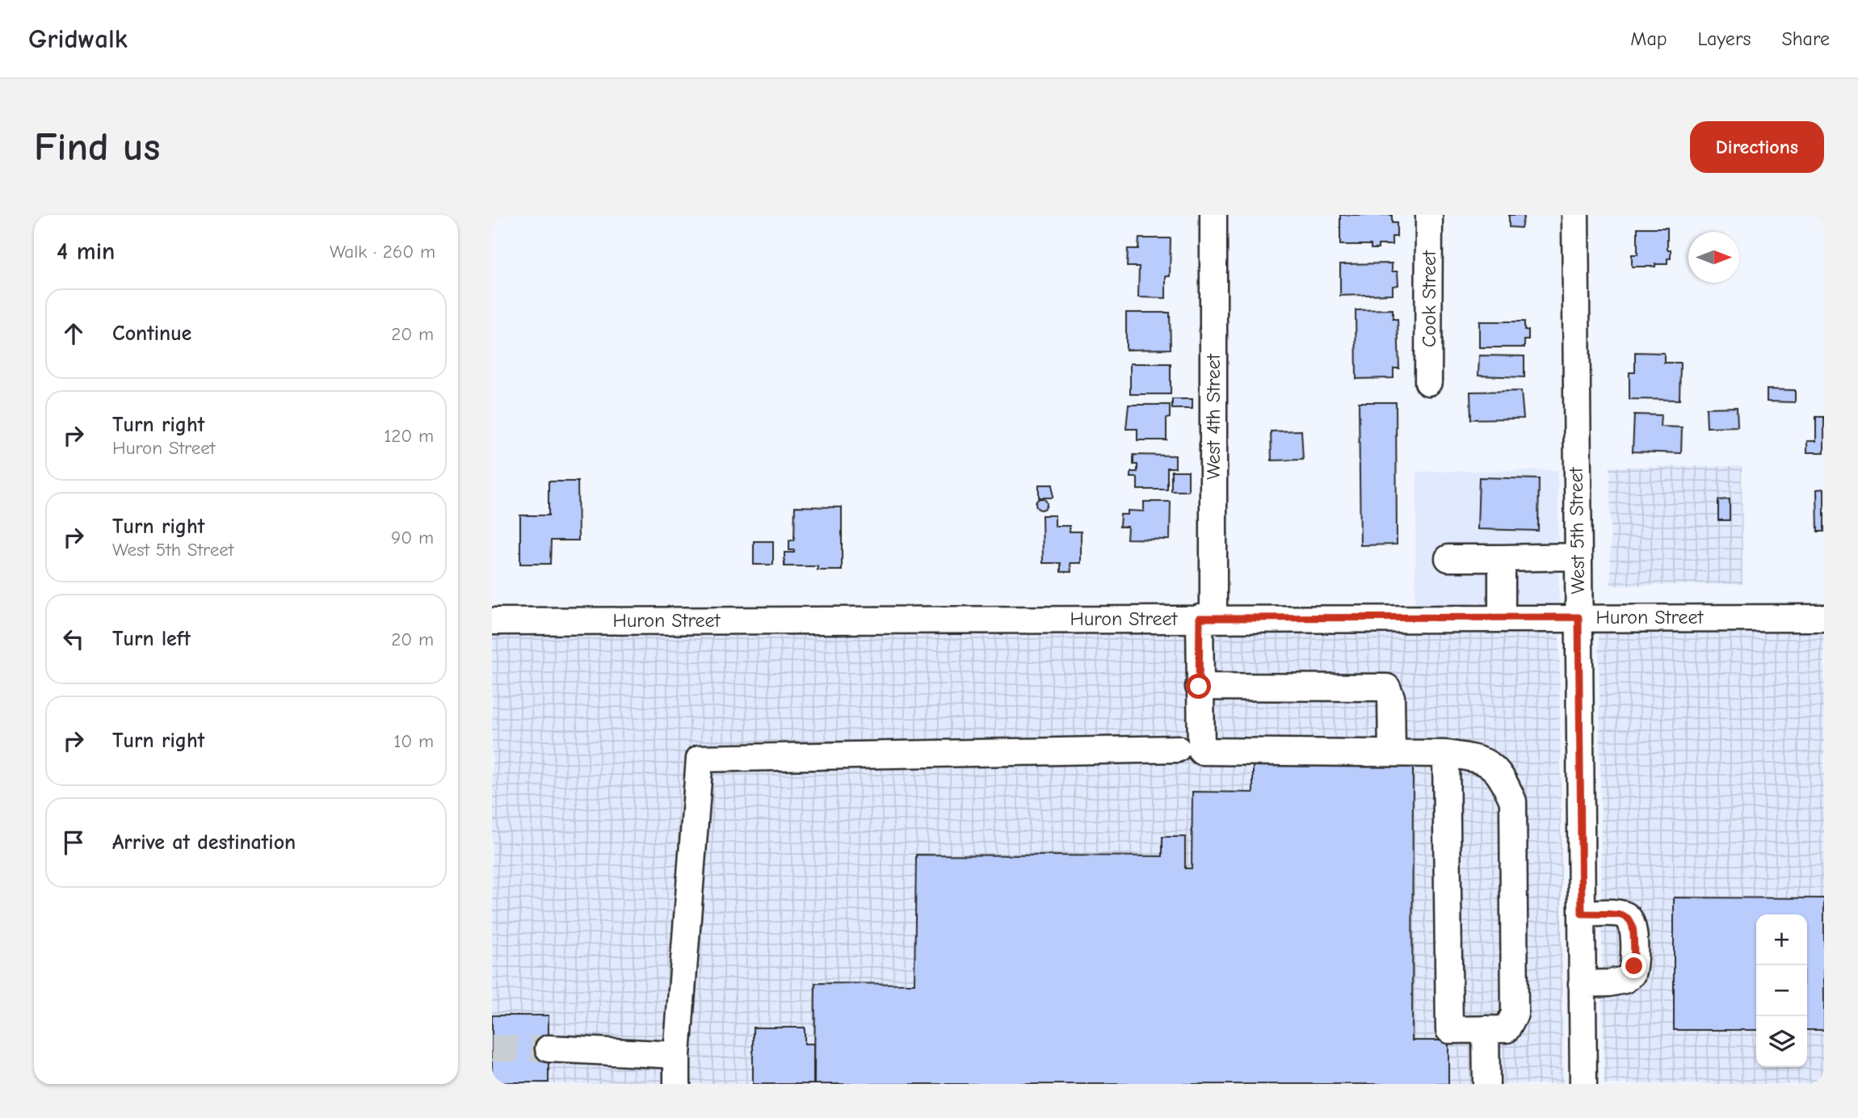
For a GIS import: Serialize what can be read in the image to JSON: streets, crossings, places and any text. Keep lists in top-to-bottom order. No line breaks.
{"streets":{"street":["Cook Street","West 4th Street","West 5th Street","Huron Street"]},"crossings":[["West 4th Street","Huron Street"],["West 5th Street","Huron Street"]],"north":"right","page":{"header":"Gridwalk","nav":["Map","Layers","Share"],"buttons":"Directions","title":"Find us","heading":["4 min","Walk · 260 m"],"list":[["Continue","20 m"],["Turn right","Huron Street","120 m"],["Turn right","West 5th Street","90 m"],["Turn left","20 m"],["Turn right","10 m"],"Arrive at destination"],"map_buttons":["+","−"]}}
